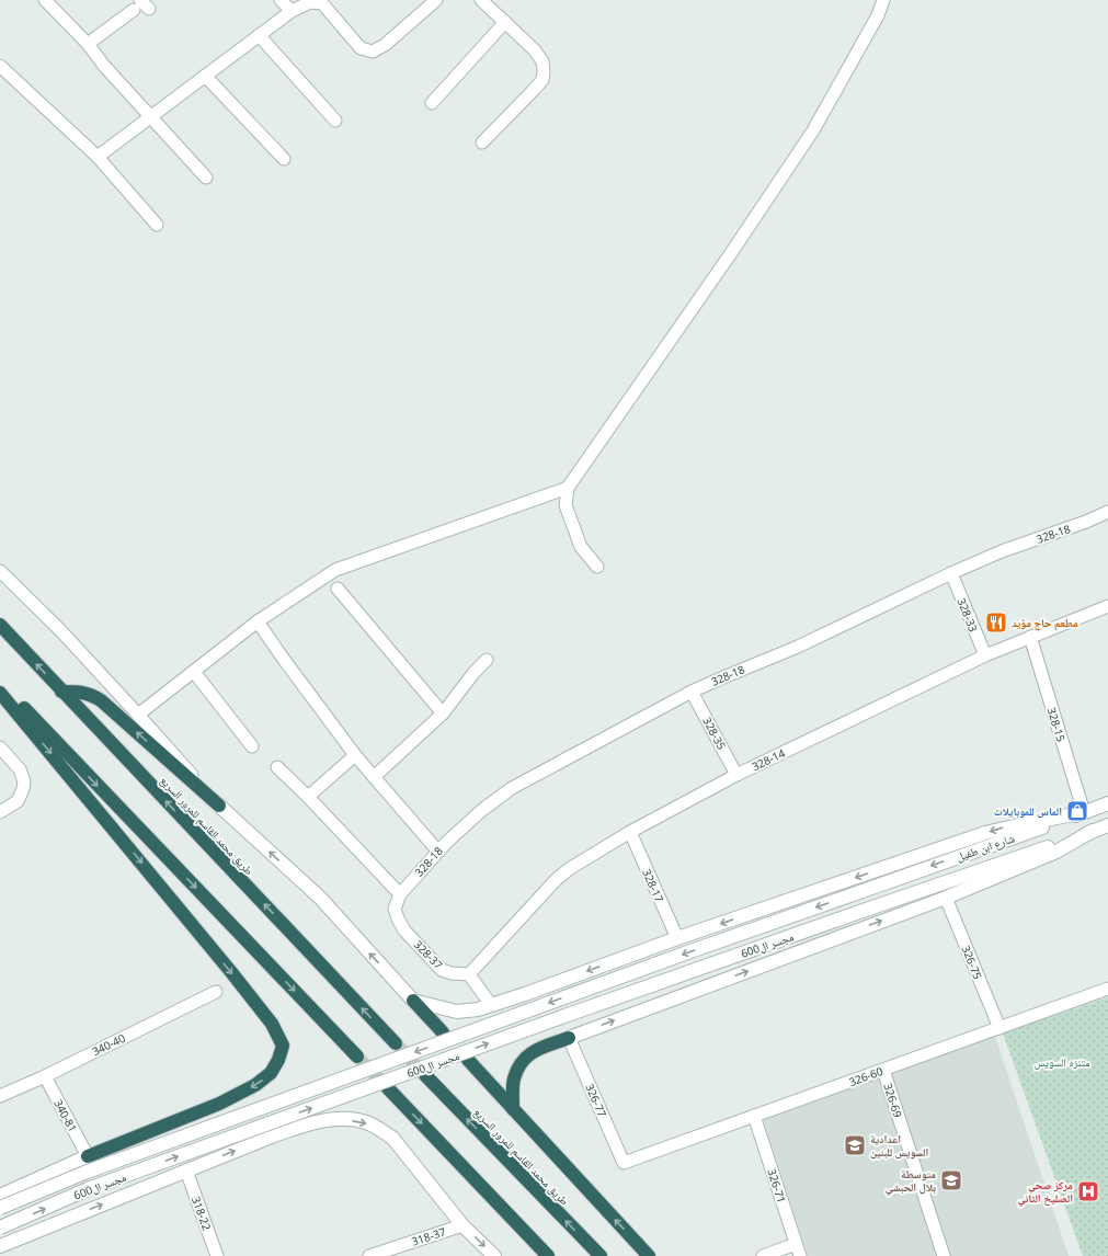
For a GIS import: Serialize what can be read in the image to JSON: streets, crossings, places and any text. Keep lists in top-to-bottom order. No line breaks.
{"streets":{"highway":["طريق محمد القاسم للمرور السريع"],"street":["328-18","328-33","328-15","328-35","328-14","شارع ابن طفيل","328-17","مجسر ال600","328-37","326-75","340-40","326-60","326-77","326-69","340-81","326-71","318-22","318-37"]},"crossings":[["328-18","328-33"],["328-18","328-35"],["328-18","328-37"],["328-33","328-14"],["328-15","328-14"],["328-15","شارع ابن طفيل"],["328-35","328-14"],["328-14","328-17"],["328-14","328-37"],["شارع ابن طفيل","مجسر ال600"],["326-75","326-60"],["340-40","340-81"],["326-60","326-77"],["326-60","326-69"],["326-60","326-71"]],"parks":["متنزه السويس"],"places":{"restaurant":["مطعم حاج مؤيد"],"shop":["الماس للموبايلات"],"school or university":["اعدادية السويس للبنين","متوسطة بلال الحبشي"],"hospital":["مركز صحي الصليخ الثاني"]}}
